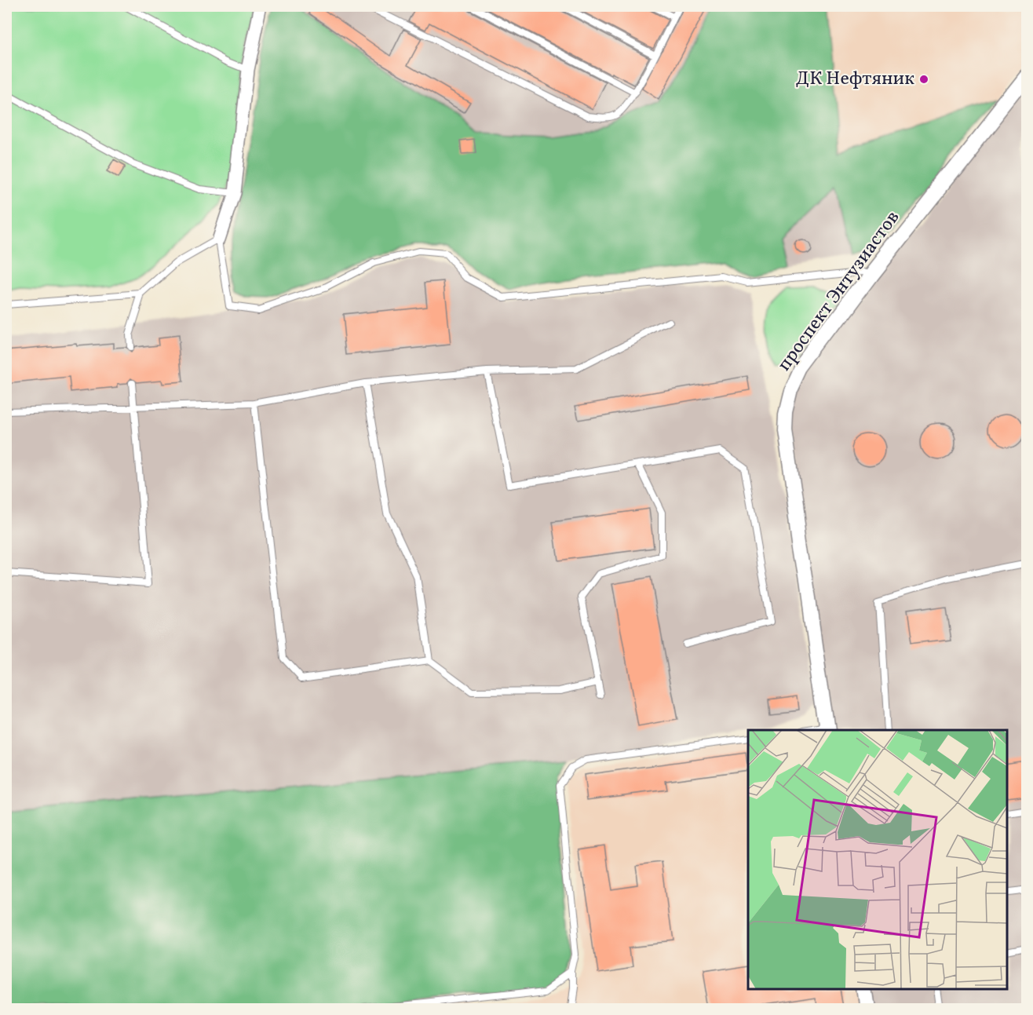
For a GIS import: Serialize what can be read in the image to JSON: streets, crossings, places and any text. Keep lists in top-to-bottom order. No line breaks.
{"streets":{"street":["проспект Энтузиастов"]},"places":["ДК Нефтяник"]}
